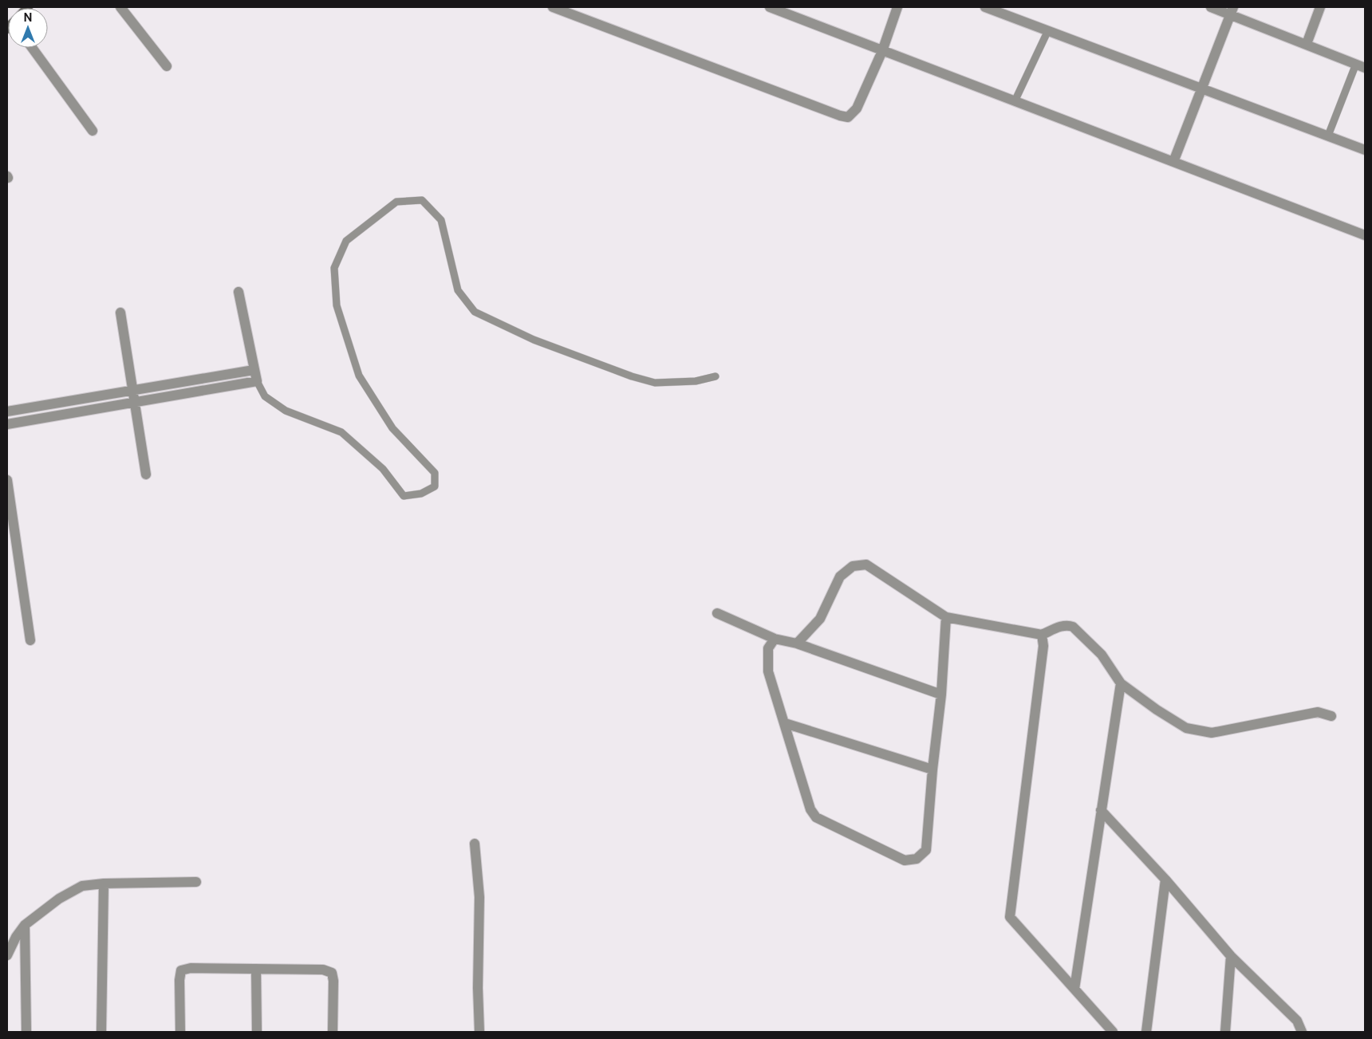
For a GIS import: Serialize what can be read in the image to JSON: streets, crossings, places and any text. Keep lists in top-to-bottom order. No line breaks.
{"north":"top"}
